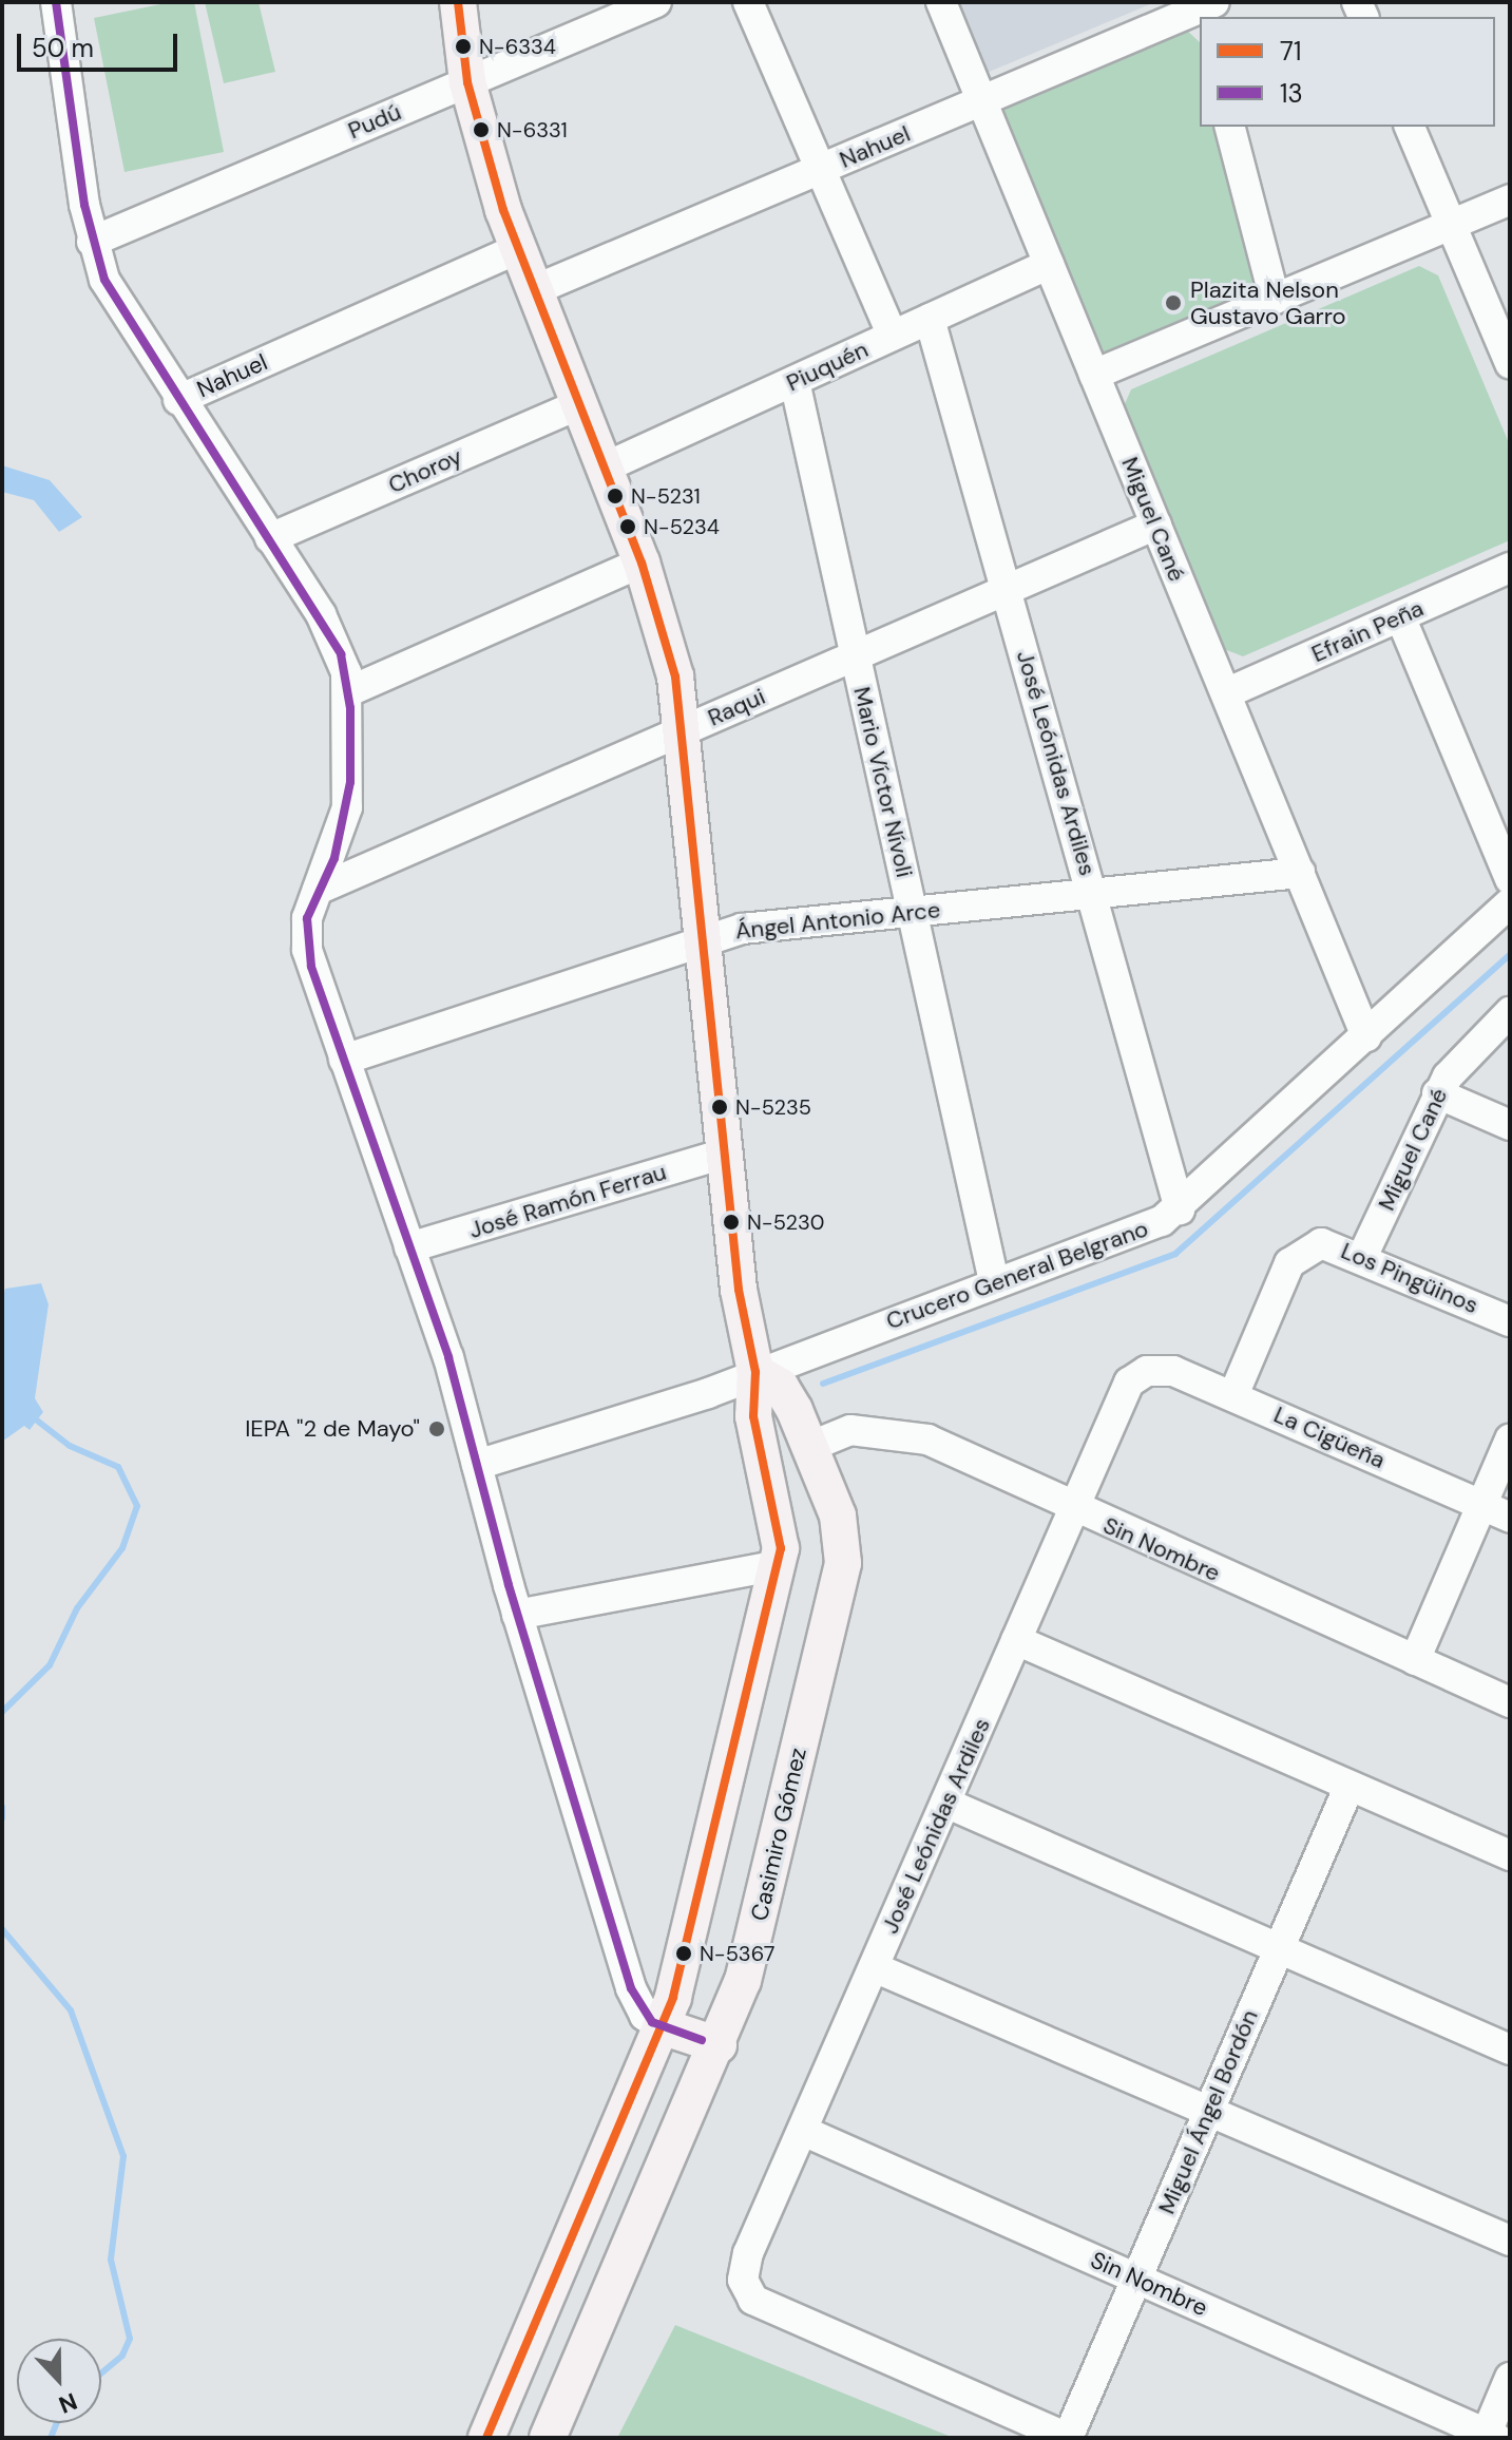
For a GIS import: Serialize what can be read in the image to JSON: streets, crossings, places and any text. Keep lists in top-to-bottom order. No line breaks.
{"streets":{"main road":["Casimiro Gómez"],"street":["Pudú","Nahuel","Piuquén","Choroy","Miguel Cané","Efrain Peña","Raqui","José Leónidas Ardiles","Mario Víctor Nívoli","Ángel Antonio Arce","José Ramón Ferrau","Crucero General Belgrano","Los Pingüinos","La Cigüeña","Sin Nombre","Miguel Ángel Bordón"]},"crossings":[["Nahuel","Miguel Cané"],["Piuquén","Miguel Cané"],["Piuquén","José Leónidas Ardiles"],["Piuquén","Mario Víctor Nívoli"],["Miguel Cané","Efrain Peña"],["Miguel Cané","Raqui"],["Miguel Cané","Ángel Antonio Arce"],["Miguel Cané","Crucero General Belgrano"],["Miguel Cané","Los Pingüinos"],["Raqui","José Leónidas Ardiles"],["Raqui","Mario Víctor Nívoli"],["José Leónidas Ardiles","Ángel Antonio Arce"],["José Leónidas Ardiles","Crucero General Belgrano"],["José Leónidas Ardiles","La Cigüeña"],["José Leónidas Ardiles","Sin Nombre"],["José Leónidas Ardiles","Miguel Ángel Bordón"],["Mario Víctor Nívoli","Ángel Antonio Arce"],["Mario Víctor Nívoli","Crucero General Belgrano"],["Crucero General Belgrano","Casimiro Gómez"],["Los Pingüinos","La Cigüeña"],["Sin Nombre","Casimiro Gómez"],["Sin Nombre","Miguel Ángel Bordón"]],"places":["N-6334","N-6331","Plazita Nelson Gustavo Garro","N-5231","N-5234","N-5235","N-5230","IEPA \"2 de Mayo\"","N-5367"],"lines":["transit line 71","transit line 13"],"legend":["71","13"],"scale_bar":"50 m","north":"bottom"}
